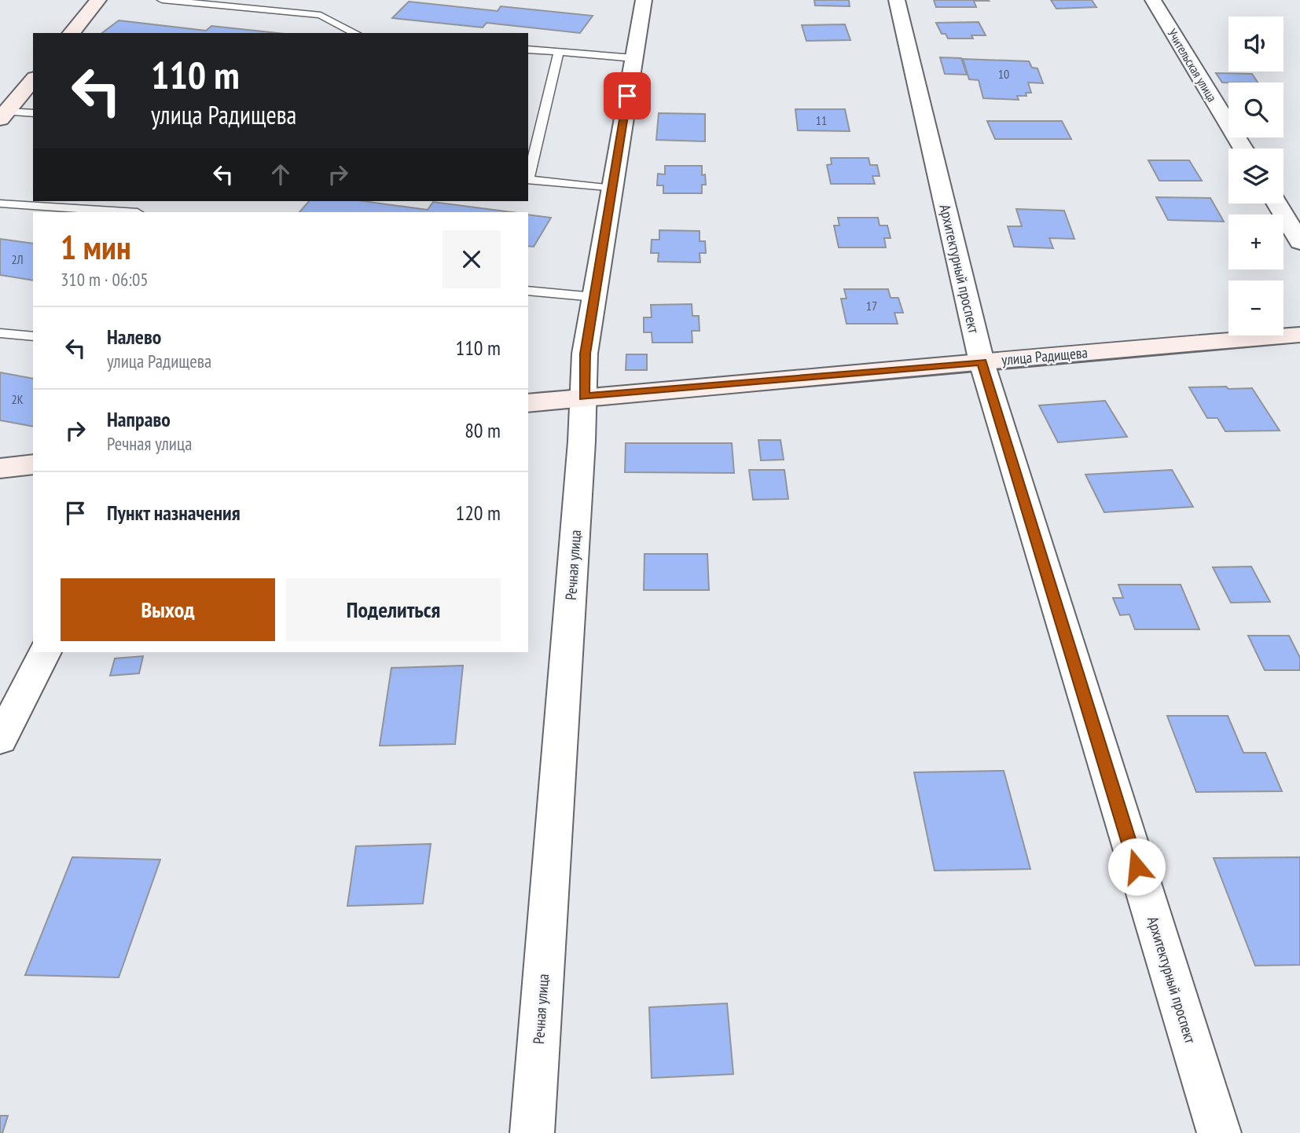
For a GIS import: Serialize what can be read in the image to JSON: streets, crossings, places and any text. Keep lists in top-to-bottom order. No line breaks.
{"streets":{"street":["Учительская улица","Архитектурный проспект","улица Радищева","Речная улица"]},"crossings":[["Архитектурный проспект","улица Радищева"],["улица Радищева","Речная улица"]],"house_numbers":["10","11","2Л","17","2К"],"page":{"map_buttons":["+","−"],"turn":["110 m","улица Радищева"],"heading":["1 мин","310 m · 06:05"],"list":[{"name":"Налево","note":"улица Радищева","value":"110 m"},{"name":"Направо","note":"Речная улица","value":"80 m"},{"name":"Пункт назначения","value":"120 m"}],"buttons":["Выход","Поделиться"]}}
